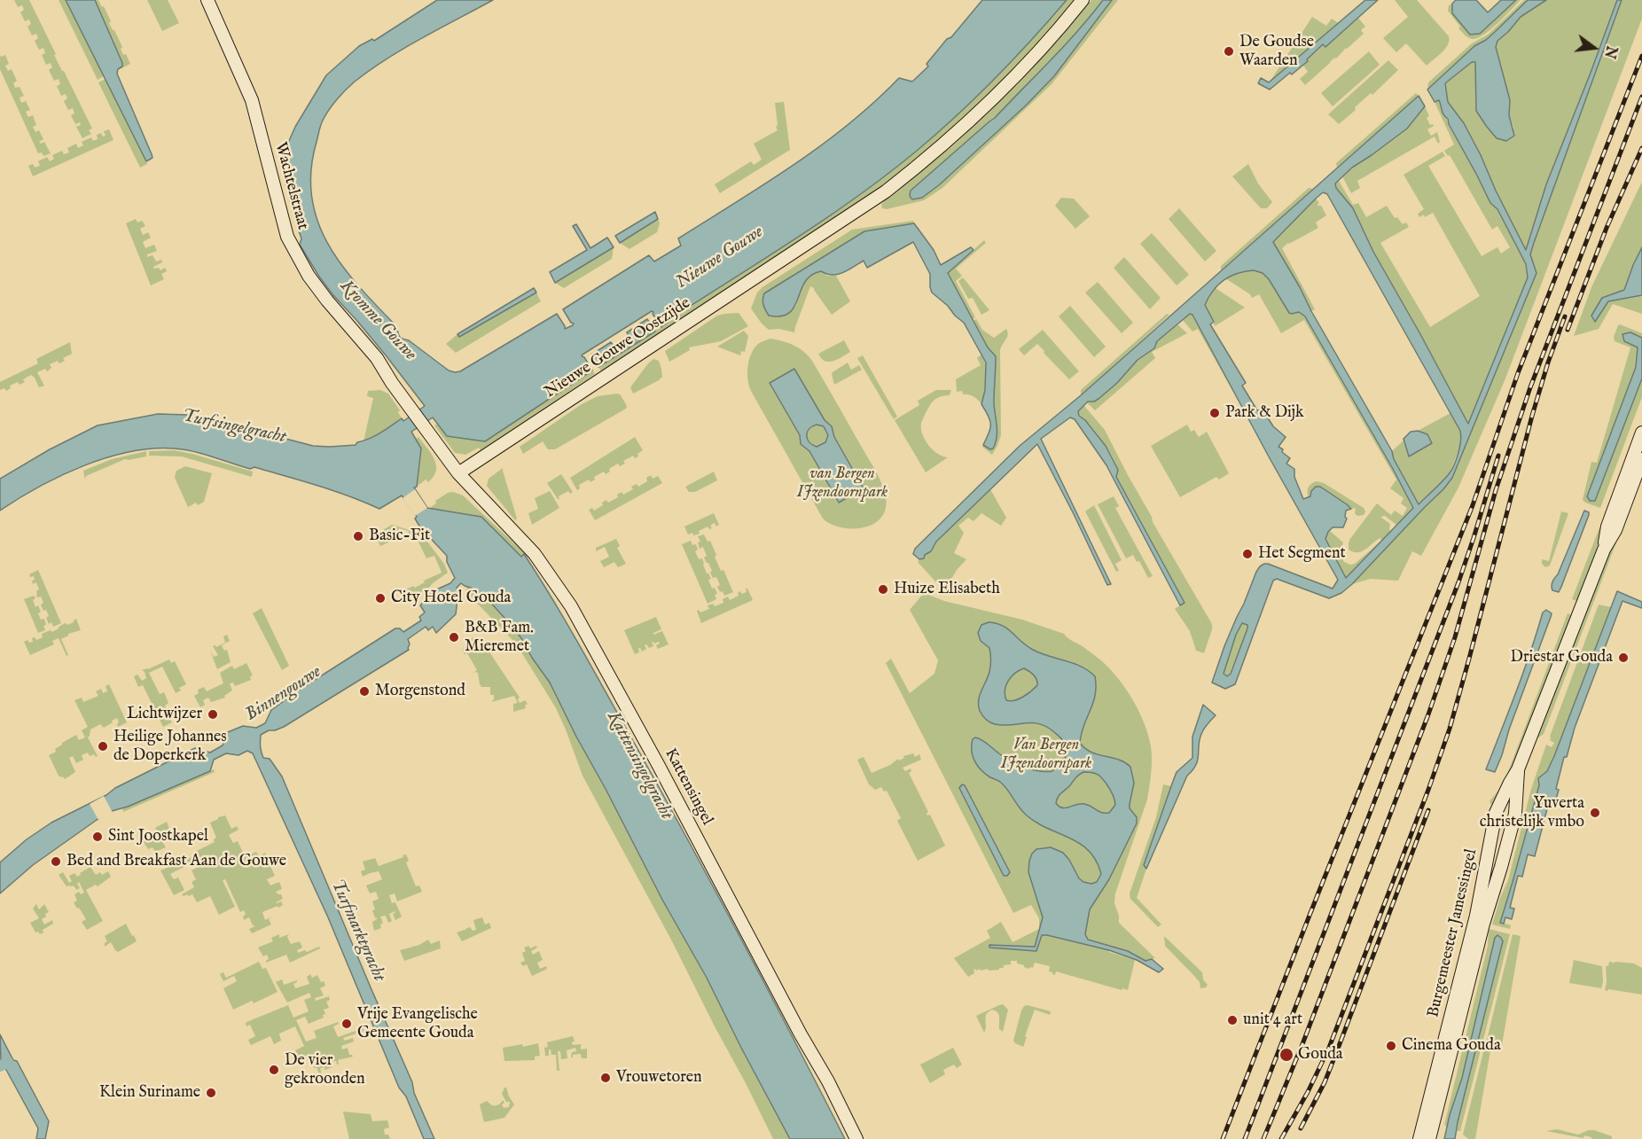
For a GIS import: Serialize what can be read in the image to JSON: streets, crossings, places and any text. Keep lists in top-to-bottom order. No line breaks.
{"streets":{"main road":["Wachtelstraat","Nieuwe Gouwe Oostzijde","Kattensingel","Burgemeester Jamessingel"]},"crossings":[["Wachtelstraat","Kattensingel"],["Nieuwe Gouwe Oostzijde","Kattensingel"]],"water":["Nieuwe Gouwe","Kromme Gouwe","Turfsingelgracht","Binnengouwe","Kattensingelgracht","Turfmarktgracht"],"parks":["van Bergen IJzendoornpark","Van Bergen IJzendoornpark"],"places":["De Goudse Waarden","Park & Dijk","Basic-Fit","Het Segment","Huize Elisabeth","City Hotel Gouda","B&B Fam. Mieremet","Driestar Gouda","Morgenstond","Lichtwijzer","Heilige Johannes de Doperkerk","Yuverta christelijk vmbo","Sint Joostkapel","Bed and Breakfast Aan de Gouwe","unit 4 art","Vrije Evangelische Gemeente Gouda","Cinema Gouda","Gouda","De vier gekroonden","Vrouwetoren","Klein Suriname"],"north":"right"}
